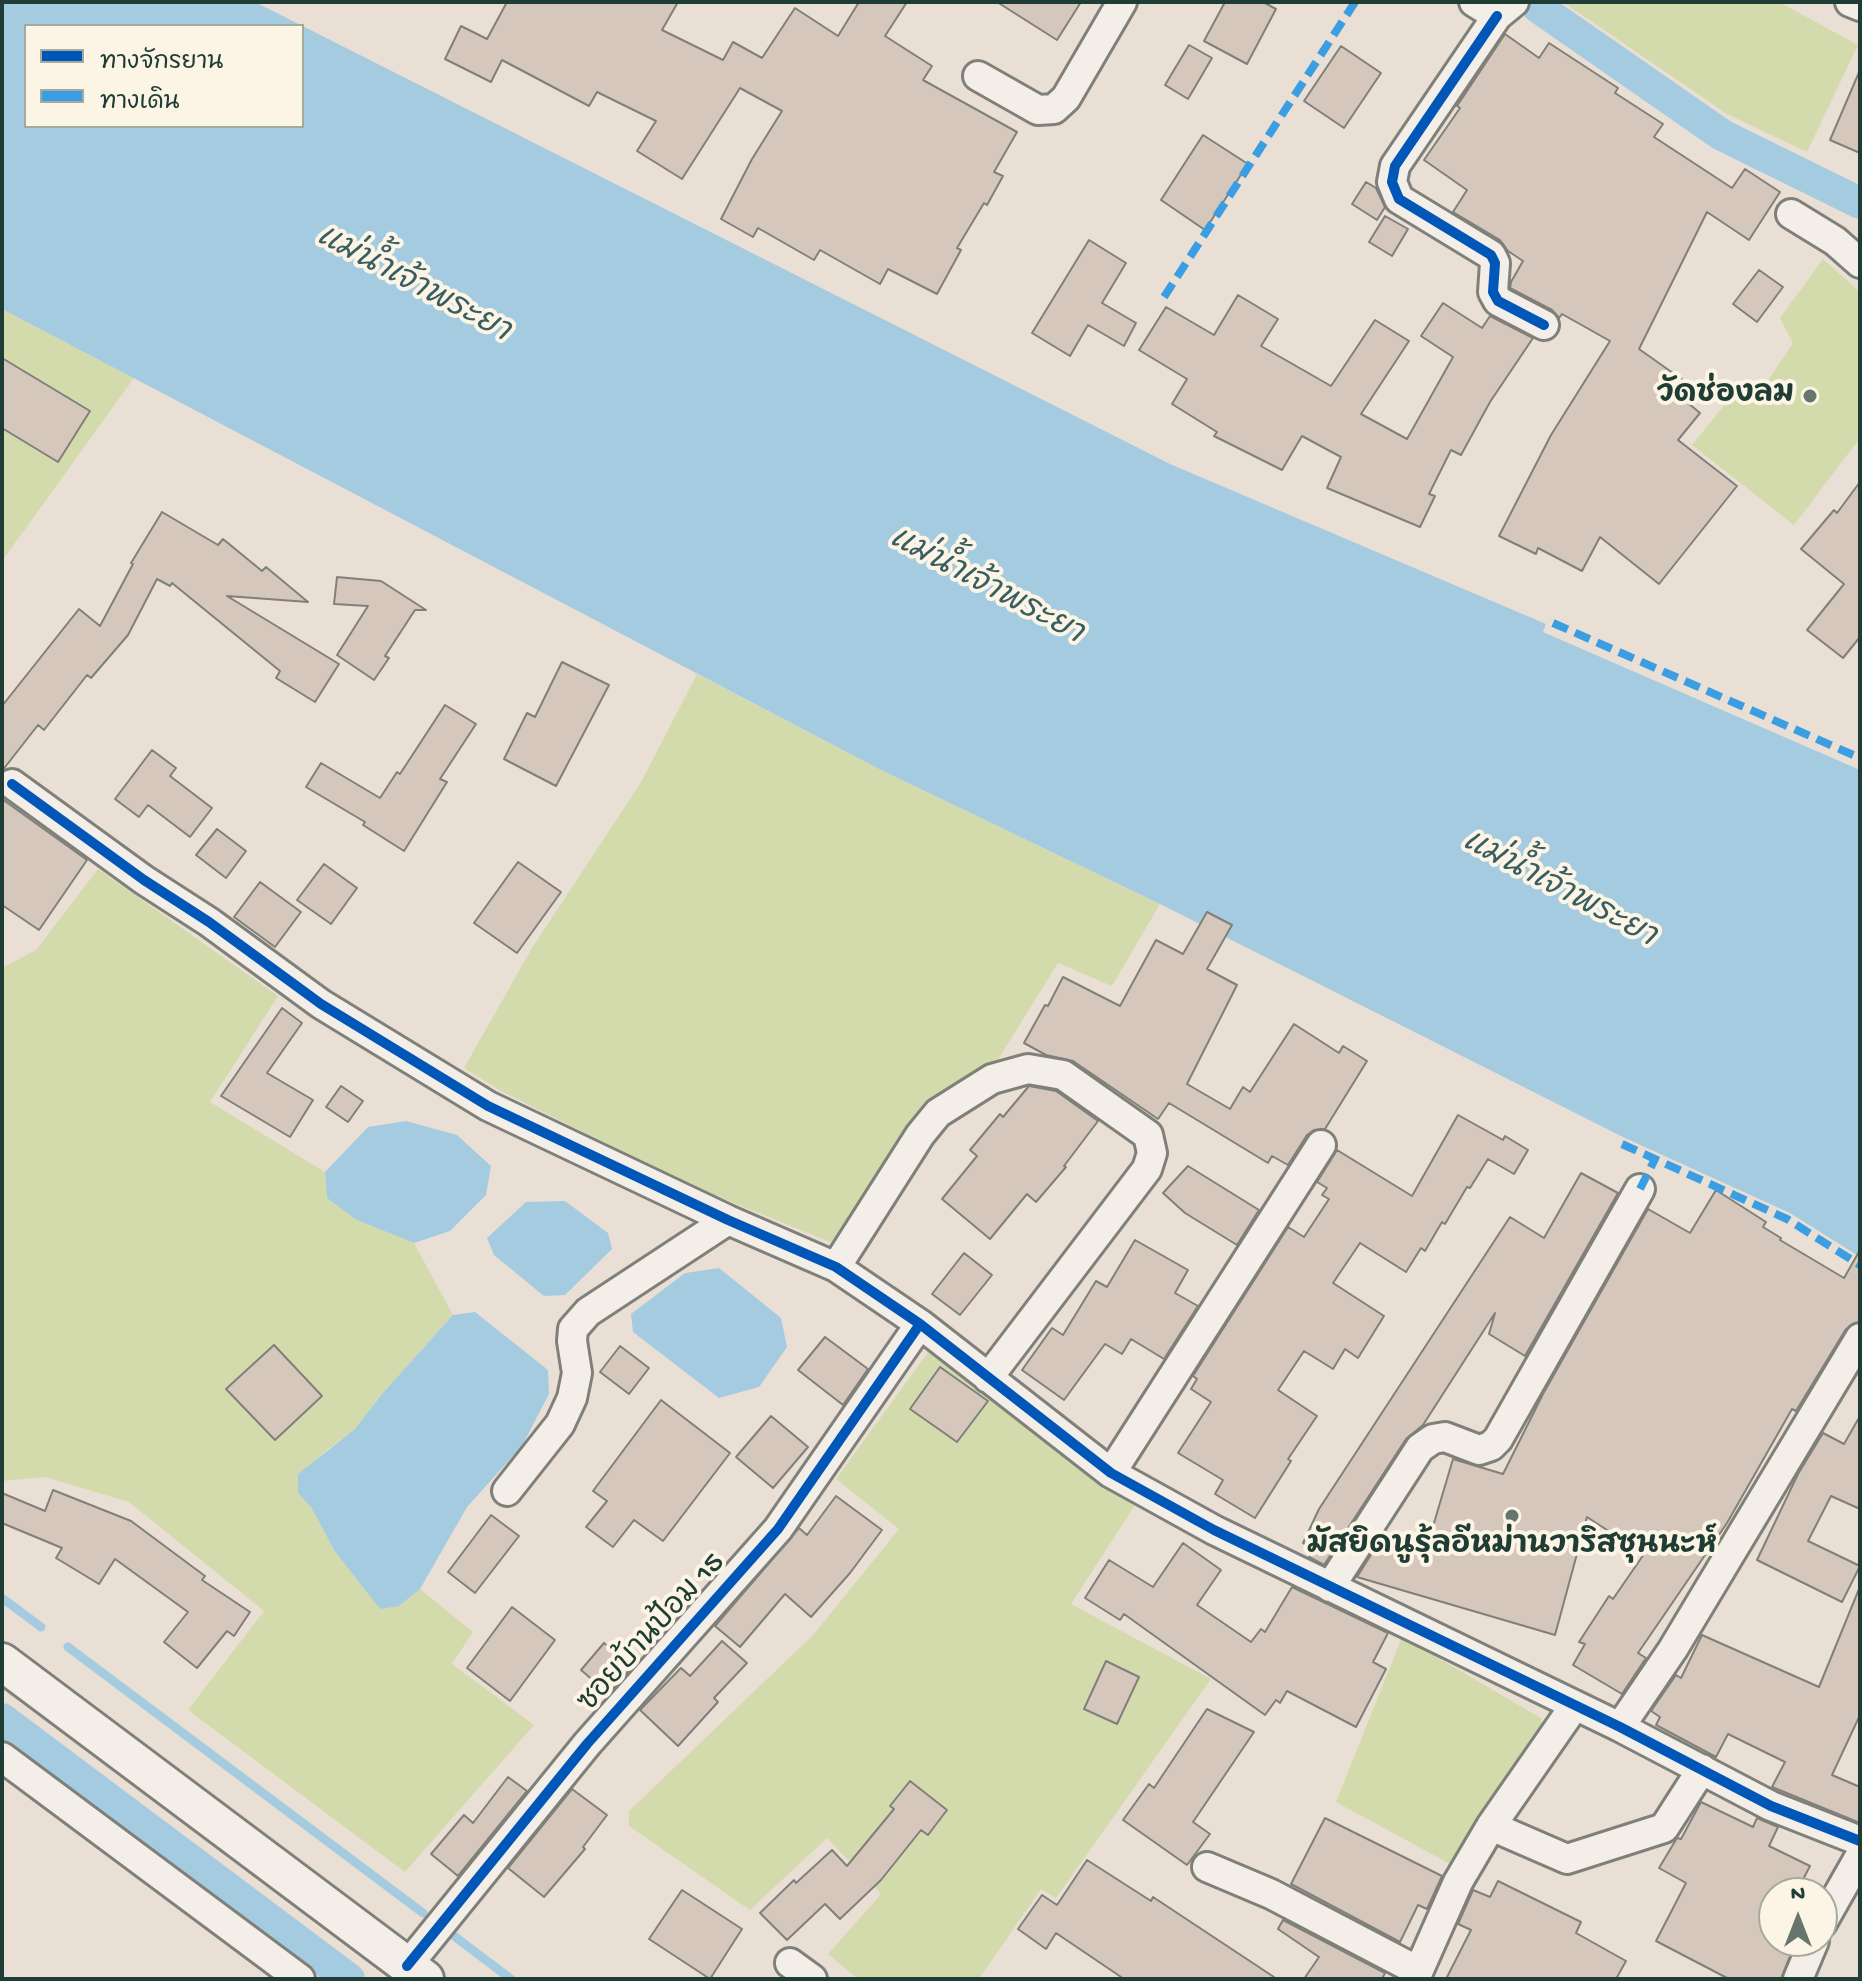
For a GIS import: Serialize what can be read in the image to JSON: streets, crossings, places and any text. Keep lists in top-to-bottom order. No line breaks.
{"streets":{"street":["ซอยบ้านป้อม 15"]},"water":["แม่น้ำเจ้าพระยา"],"places":["วัดช่องลม","มัสยิดนูรุ้ลอีหม่านวาริสซุนนะห์"],"legend":["ทางจักรยาน","ทางเดิน"],"north":"top"}
